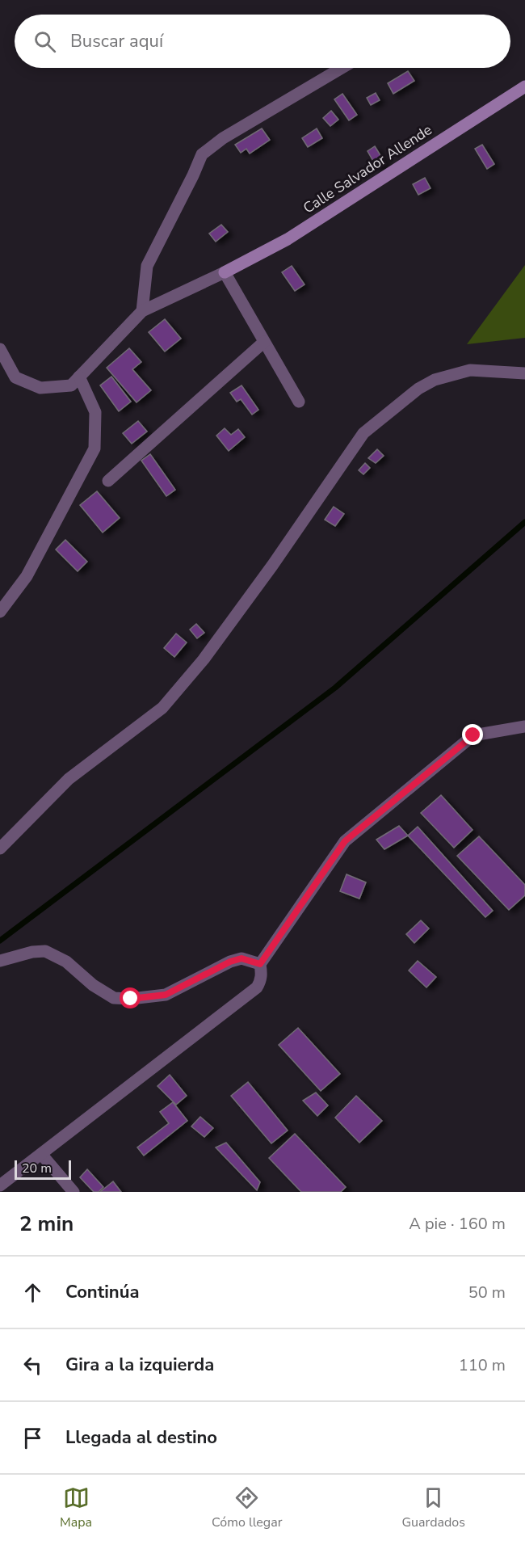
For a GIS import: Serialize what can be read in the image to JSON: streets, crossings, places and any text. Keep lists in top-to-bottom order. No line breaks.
{"streets":{"street":["Calle Salvador Allende"]},"scale_bar":"20 m","page":{"search":"Buscar aquí","scale":"20 m","heading":["2 min","A pie · 160 m"],"list":[["Continúa","50 m"],["Gira a la izquierda","110 m"],"Llegada al destino"],"nav":["Mapa","Cómo llegar","Guardados"]}}
